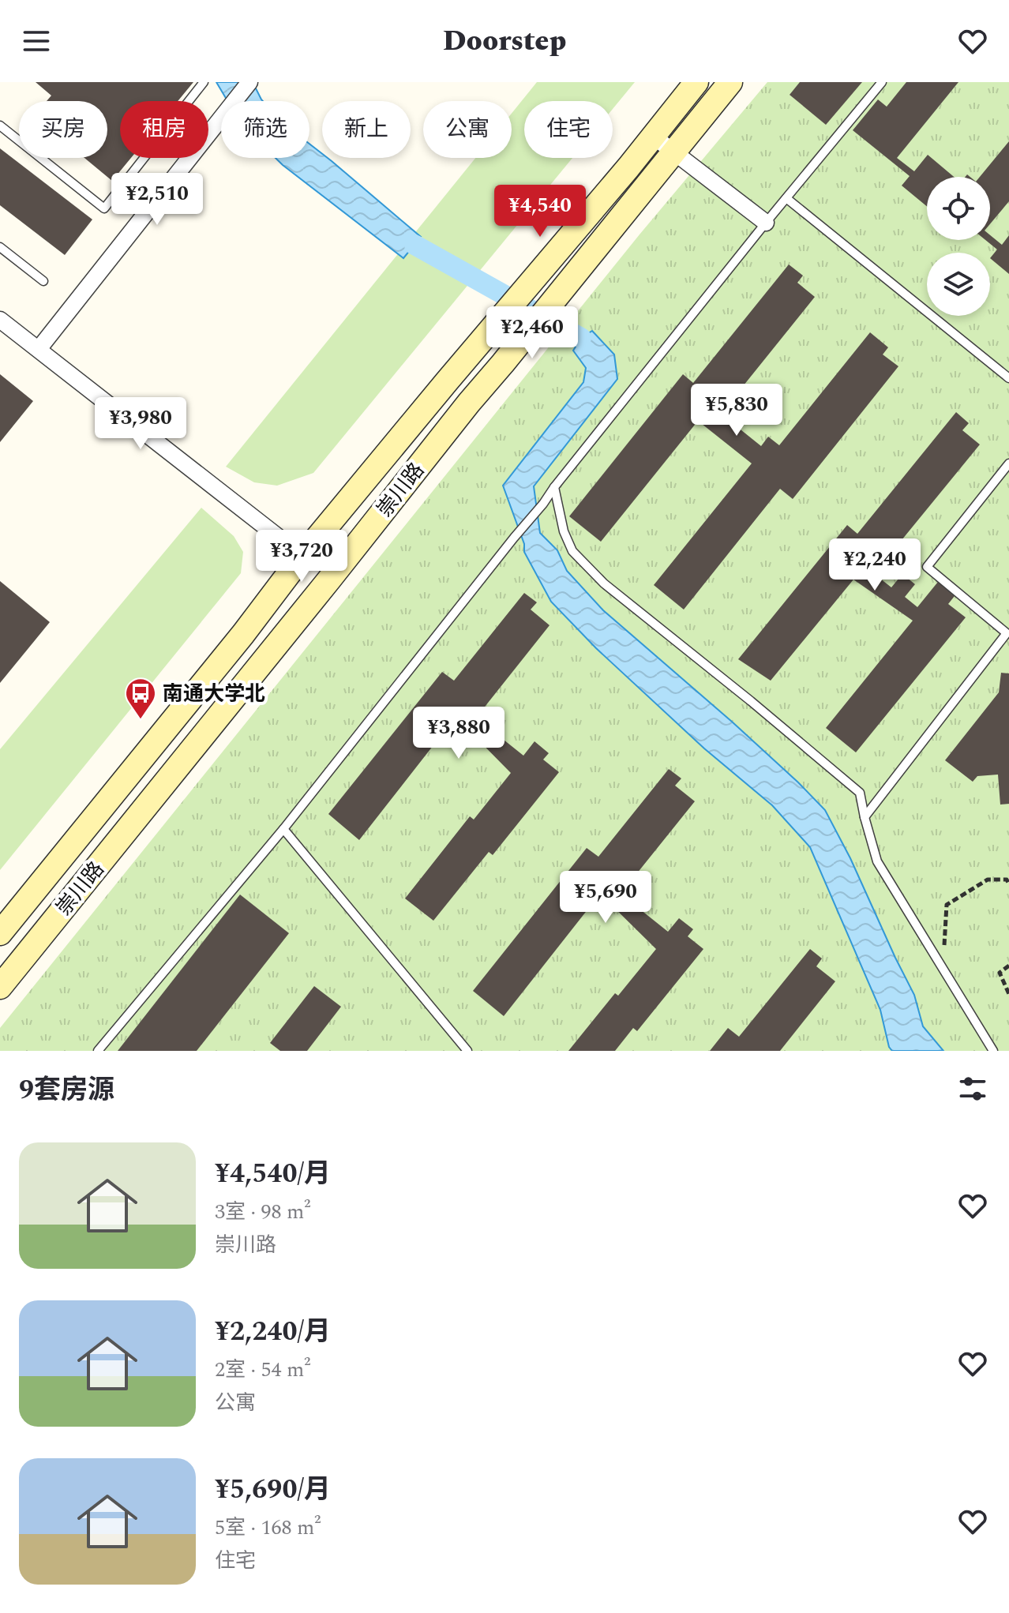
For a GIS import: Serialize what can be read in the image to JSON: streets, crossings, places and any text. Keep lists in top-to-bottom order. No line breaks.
{"streets":{"main road":["崇川路"]},"places":{"bus stop":["南通大学北"]},"page":{"header":"Doorstep","chip":["买房","租房","筛选","新上","公寓","住宅"],"price":["¥2,510","¥4,540","¥2,460","¥5,830","¥3,980","¥3,720","¥2,240","¥3,880","¥5,690"],"heading":"9套房源","list":[{"name":"¥4,540/月","note":"3室 · 98 m² · 崇川路"},{"name":"¥2,240/月","note":"2室 · 54 m² · 公寓"},{"name":"¥5,690/月","note":"5室 · 168 m² · 住宅"}]}}
